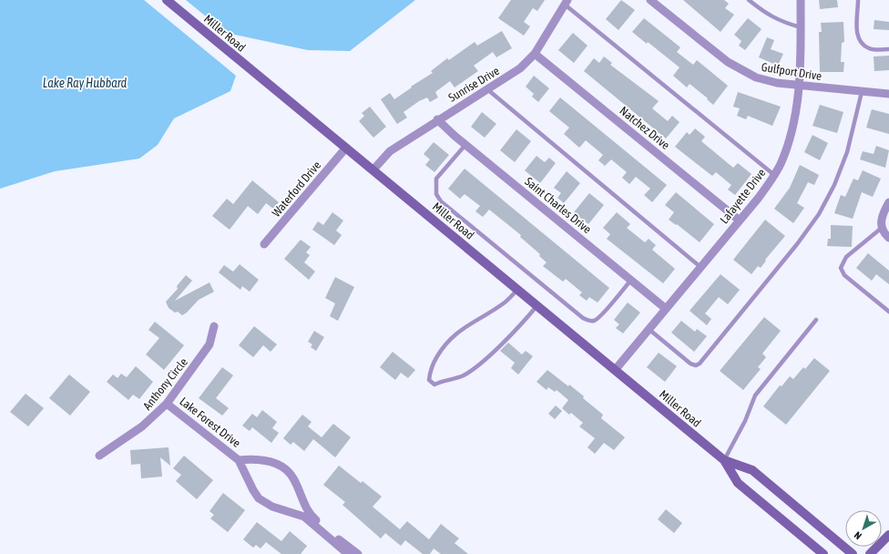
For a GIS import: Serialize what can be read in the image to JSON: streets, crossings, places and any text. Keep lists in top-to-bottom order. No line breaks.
{"streets":{"main road":["Miller Road"],"street":["Gulfport Drive","Sunrise Drive","Natchez Drive","Waterford Drive","Lafayette Drive","Saint Charles Drive","Anthony Circle","Lake Forest Drive"]},"crossings":[["Miller Road","Sunrise Drive"],["Miller Road","Waterford Drive"],["Miller Road","Lafayette Drive"],["Gulfport Drive","Lafayette Drive"],["Sunrise Drive","Natchez Drive"],["Sunrise Drive","Saint Charles Drive"],["Natchez Drive","Lafayette Drive"],["Lafayette Drive","Saint Charles Drive"],["Anthony Circle","Lake Forest Drive"]],"water":["Lake Ray Hubbard"],"north":"bottom left"}
